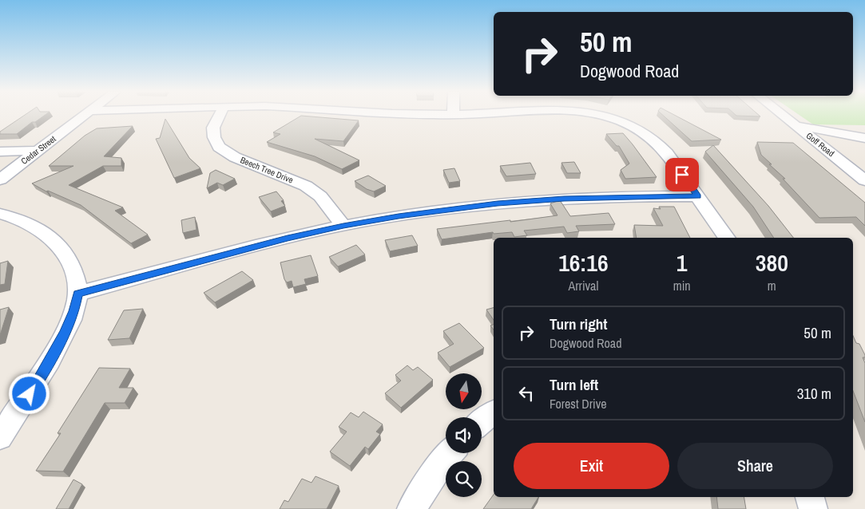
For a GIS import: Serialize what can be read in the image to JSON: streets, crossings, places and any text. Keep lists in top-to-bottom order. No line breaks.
{"streets":{"street":["Goff Road","Cedar Street","Beech Tree Drive"]},"north":"bottom","page":{"turn":["50 m","Dogwood Road"],"eta":["16:16","Arrival","1","min","380","m"],"list":[{"name":"Turn right","note":"Dogwood Road","value":"50 m"},{"name":"Turn left","note":"Forest Drive","value":"310 m"}],"buttons":["Exit","Share"]}}
